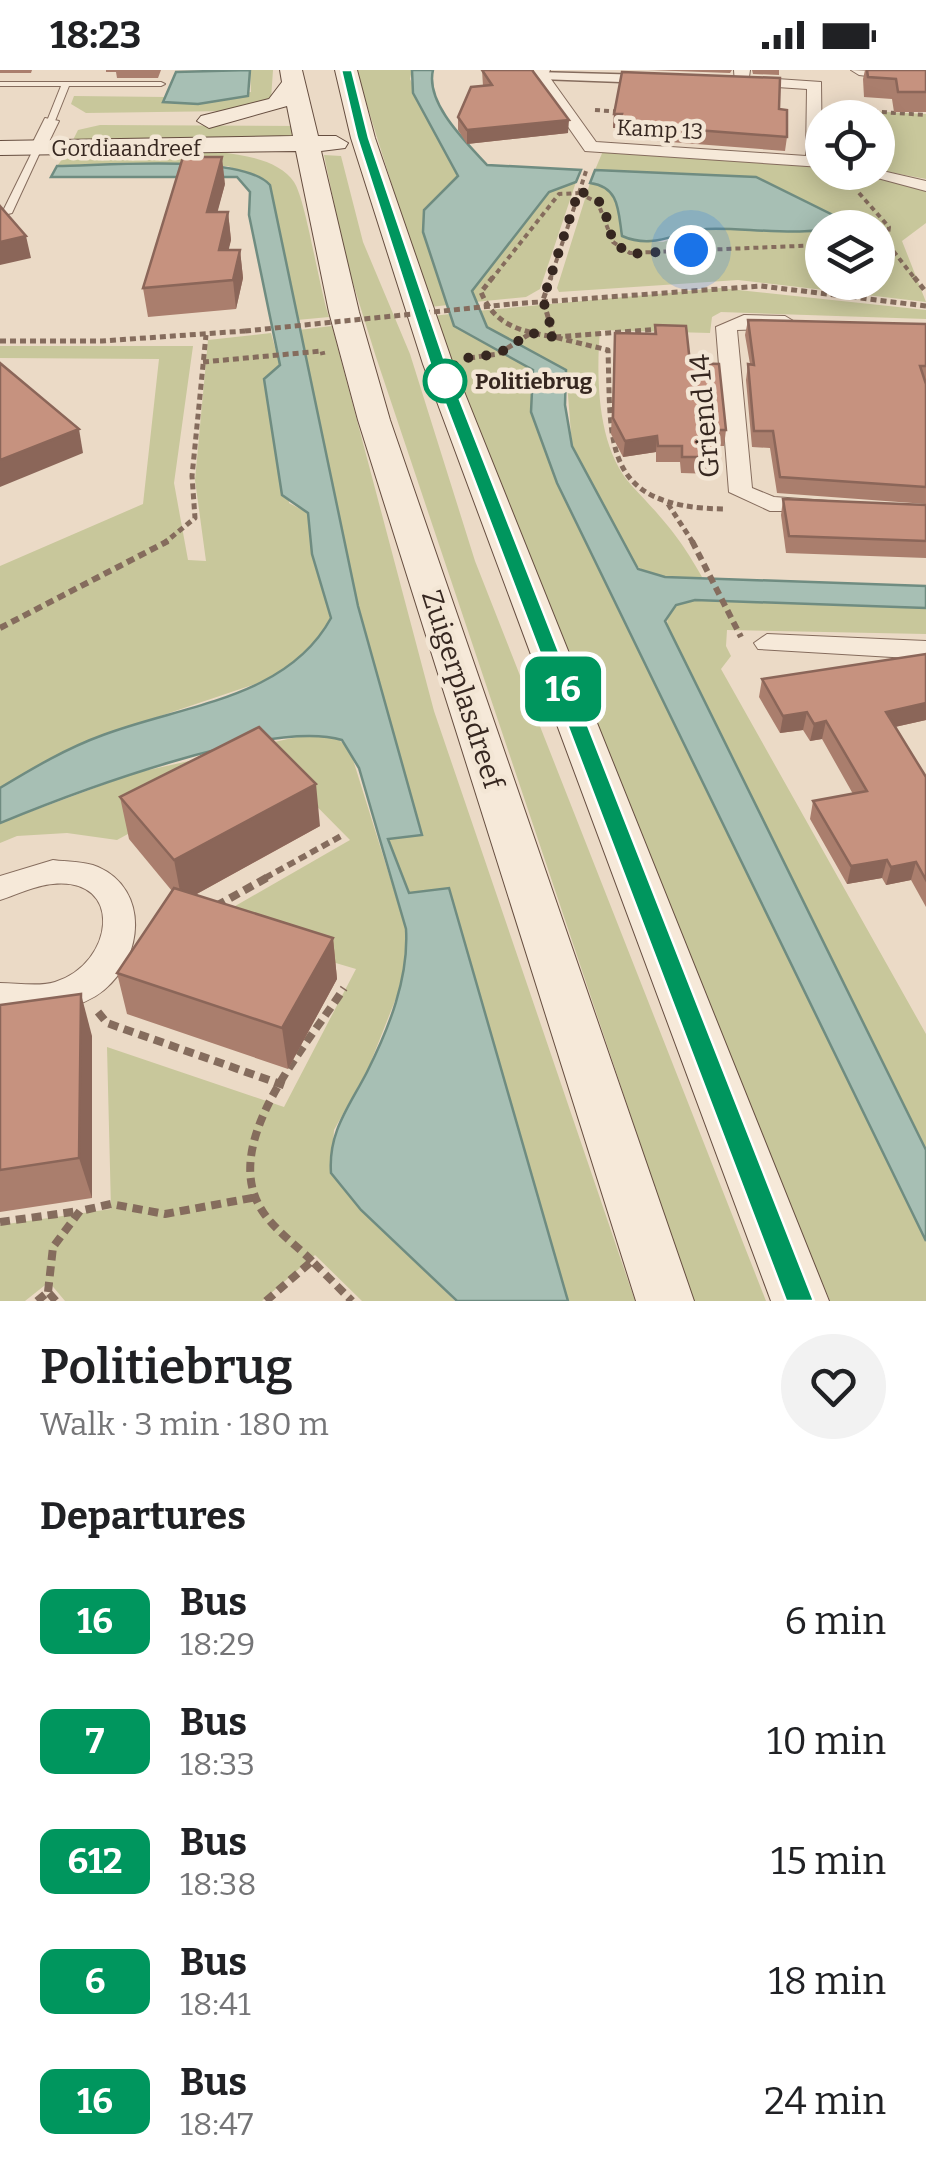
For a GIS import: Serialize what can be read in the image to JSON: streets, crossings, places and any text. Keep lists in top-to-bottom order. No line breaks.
{"streets":{"main road":["Gordiaandreef","Zuigerplasdreef"],"street":["Kamp 13","Griend 14"]},"crossings":[["Gordiaandreef","Zuigerplasdreef"]],"places":["Politiebrug"],"lines":["bus line 16"],"page":{"status":"18:23","on_map":"16","heading":[["Politiebrug","Walk · 3 min · 180 m"],"Departures"],"list":[{"mark":"16","name":"Bus","note":"18:29","value":"6 min"},{"mark":"7","name":"Bus","note":"18:33","value":"10 min"},{"mark":"612","name":"Bus","note":"18:38","value":"15 min"},{"mark":"6","name":"Bus","note":"18:41","value":"18 min"},{"mark":"16","name":"Bus","note":"18:47","value":"24 min"}]}}
